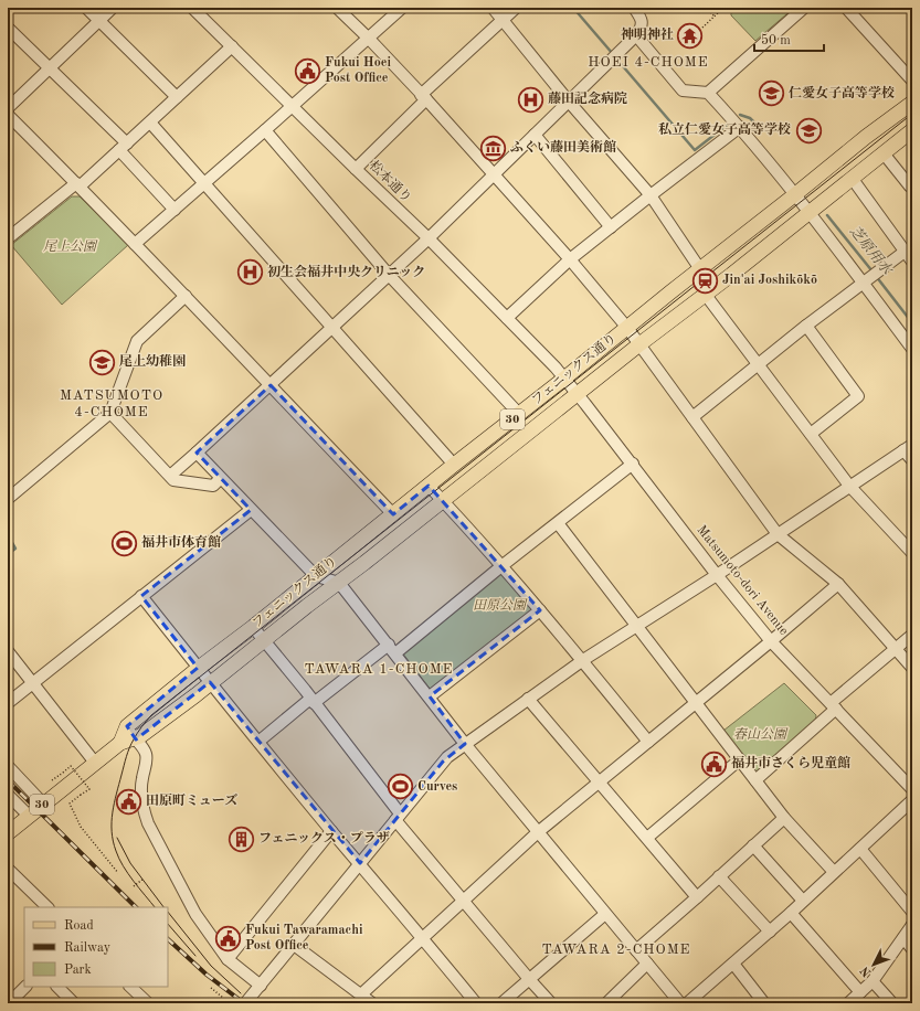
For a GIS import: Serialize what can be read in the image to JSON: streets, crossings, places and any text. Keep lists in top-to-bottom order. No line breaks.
{"streets":{"main road":["フェニックス通り","30"],"street":["松本通り","Matsumoto-dori Avenue"]},"crossings":[["松本通り","フェニックス通り"],["松本通り","Matsumoto-dori Avenue"],["フェニックス通り","Matsumoto-dori Avenue"]],"districts":["HOEI 4-CHOME","MATSUMOTO 4-CHOME","TAWARA 1-CHOME","TAWARA 2-CHOME"],"water":["芝原用水"],"parks":["尾上公園","田原公園","春山公園"],"places":{"temple":["神明神社"],"public building":["Fukui Hoei Post Office","福井市さくら児童館","田原町ミューズ","Fukui Tawaramachi Post Office"],"school or university":["仁愛女子高等学校","私立仁愛女子高等学校","尾上幼稚園"],"hospital":["藤田記念病院","初生会福井中央クリニック"],"museum":["ふくい藤田美術館"],"station":["Jin'ai Joshikōkō"],"sports":["福井市体育館","Curves"],"building":["フェニックス・プラザ"]},"legend":["Road","Railway","Park"],"scale_bar":"50 m","north":"bottom left"}
